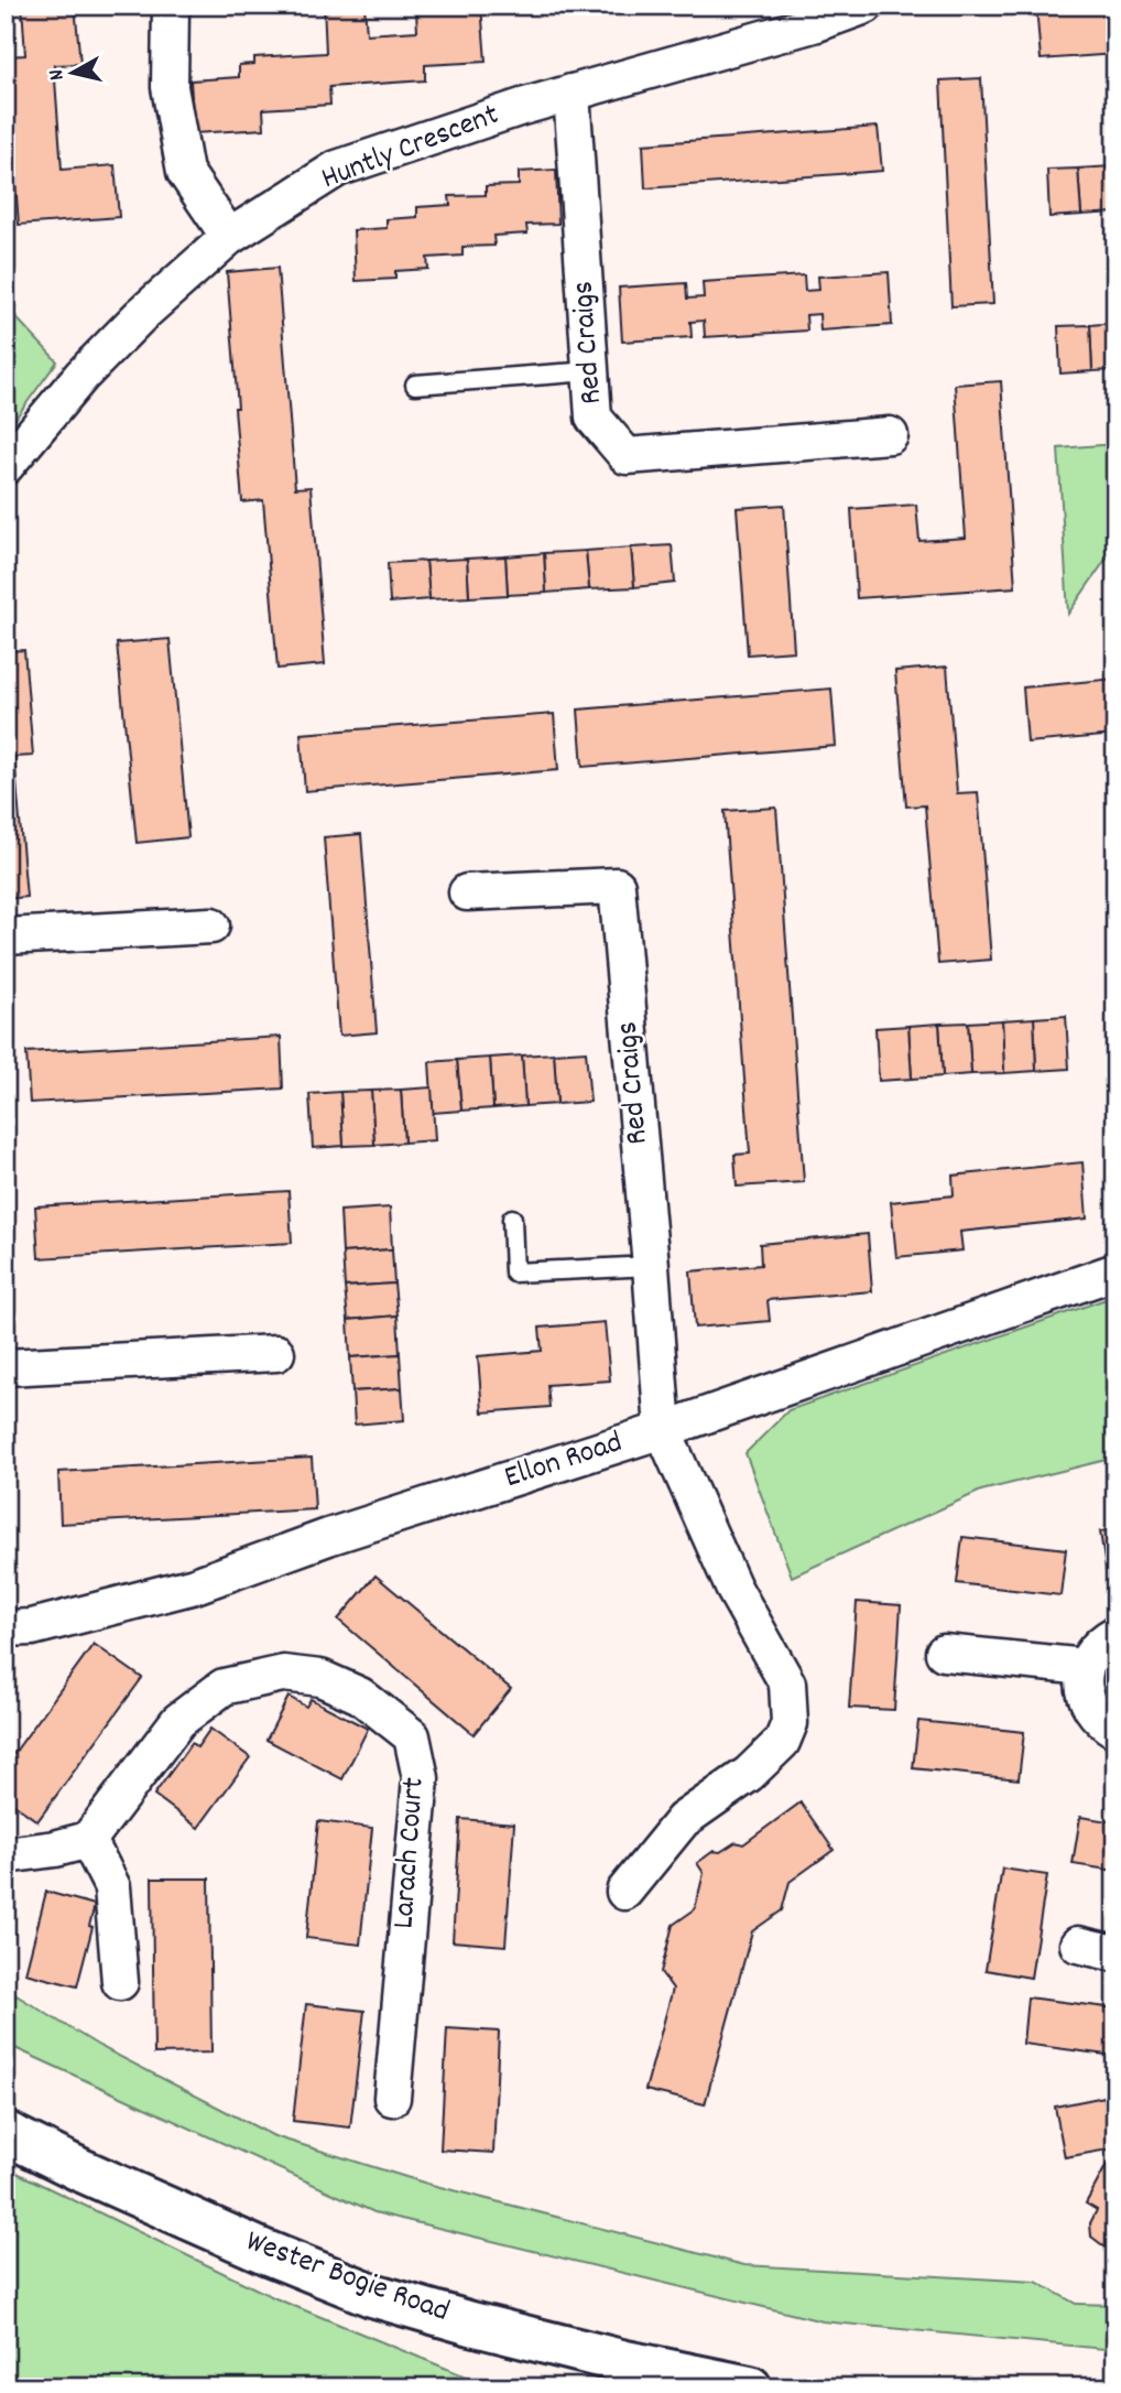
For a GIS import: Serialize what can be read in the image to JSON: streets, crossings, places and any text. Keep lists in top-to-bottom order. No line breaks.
{"streets":{"main road":["Wester Bogie Road"],"street":["Huntly Crescent","Red Craigs","Ellon Road","Larach Court"]},"crossings":[["Huntly Crescent","Red Craigs"],["Red Craigs","Ellon Road"]],"north":"left"}
